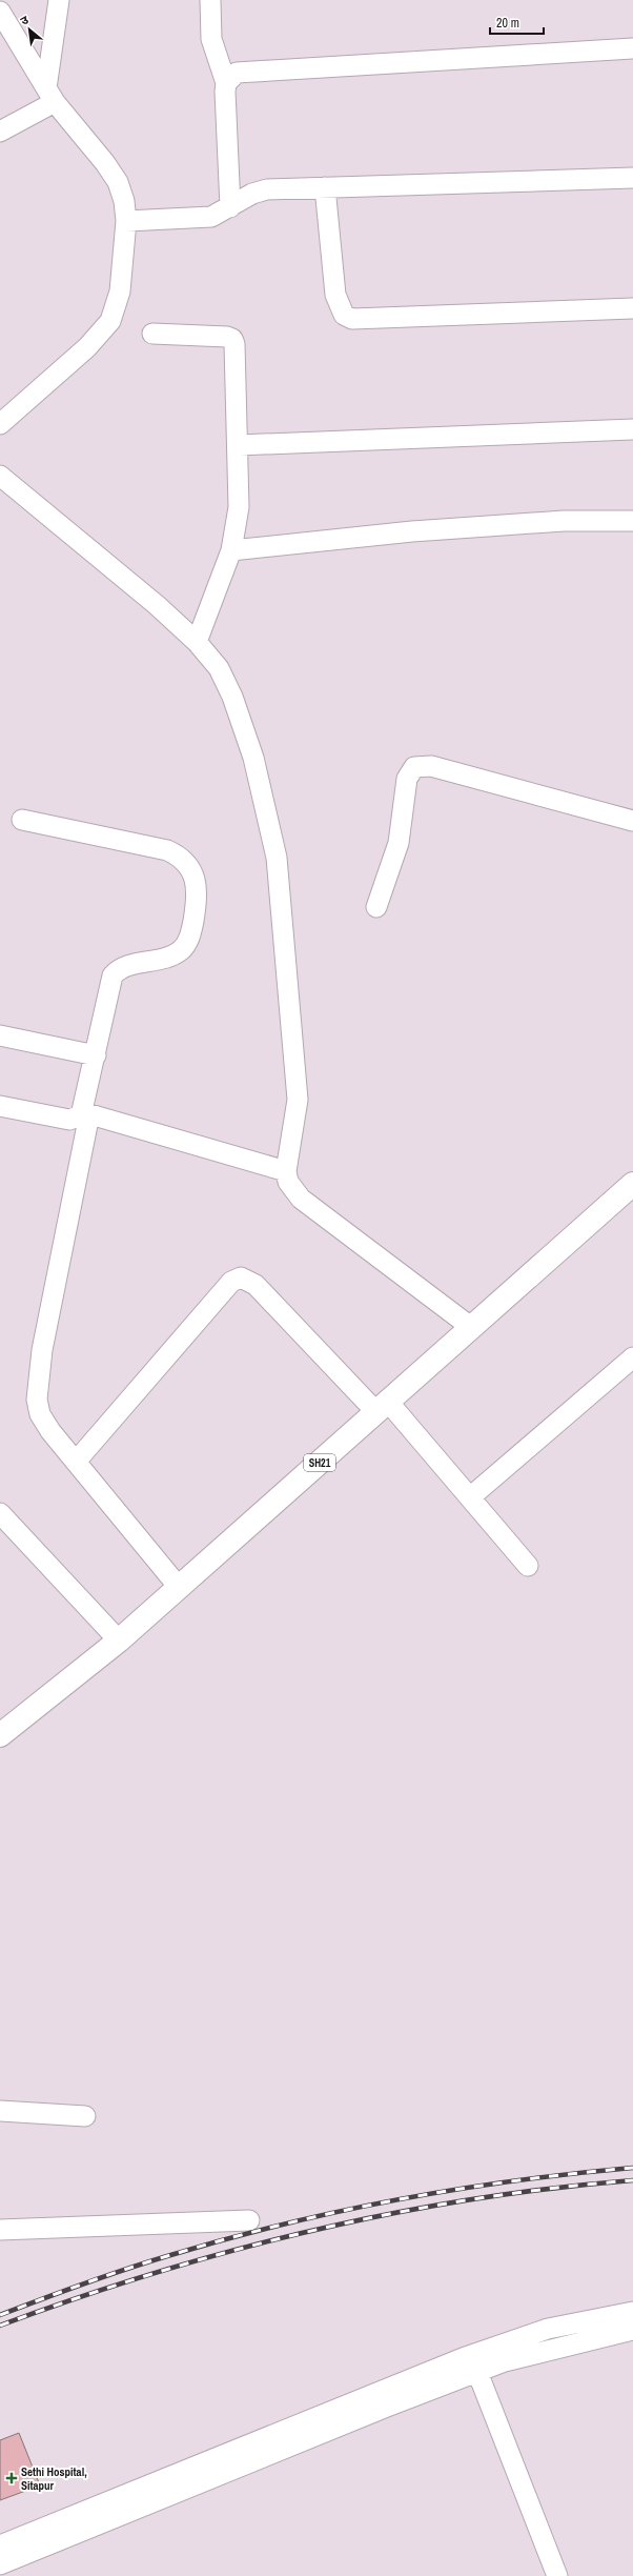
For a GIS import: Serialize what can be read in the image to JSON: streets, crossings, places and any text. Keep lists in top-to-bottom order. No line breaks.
{"streets":{"main road":["SH21"]},"places":{"health":["Sethi Hospital, Sitapur"]},"scale_bar":"20 m","north":"top left"}
